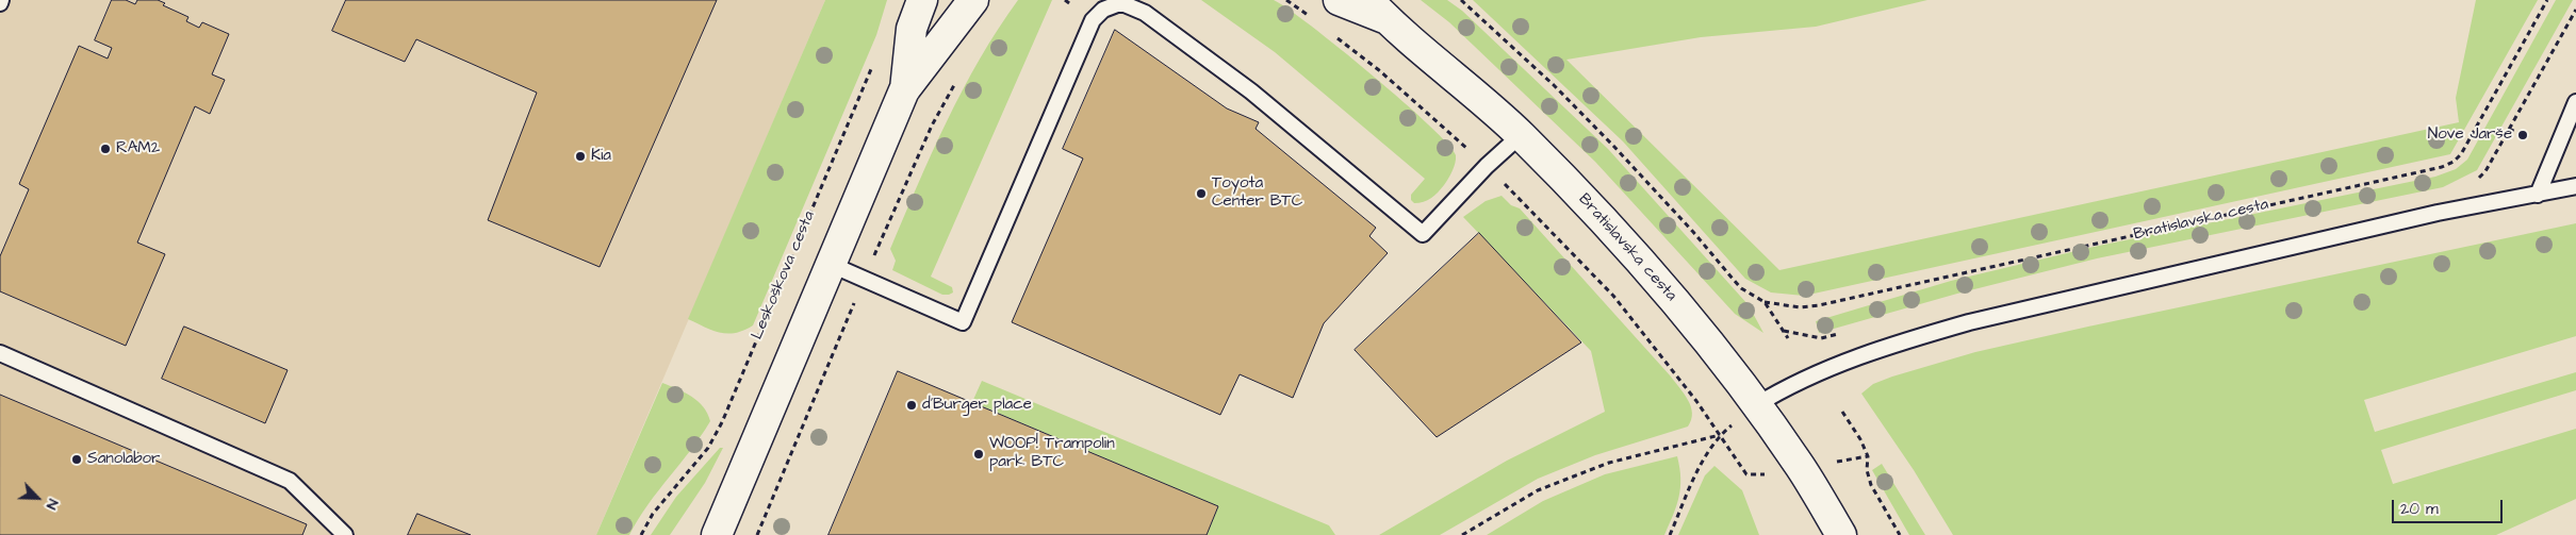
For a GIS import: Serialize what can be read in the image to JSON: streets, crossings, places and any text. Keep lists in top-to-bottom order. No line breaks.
{"streets":{"street":["Bratislavska cesta"],"path":["Leskoškova cesta"]},"places":["Nove Jarše","RAM2","Kia","Toyota Center BTC","d'Burger place","WOOP! Trampolin park BTC","Sanolabor"],"scale_bar":"20 m","north":"bottom right"}
